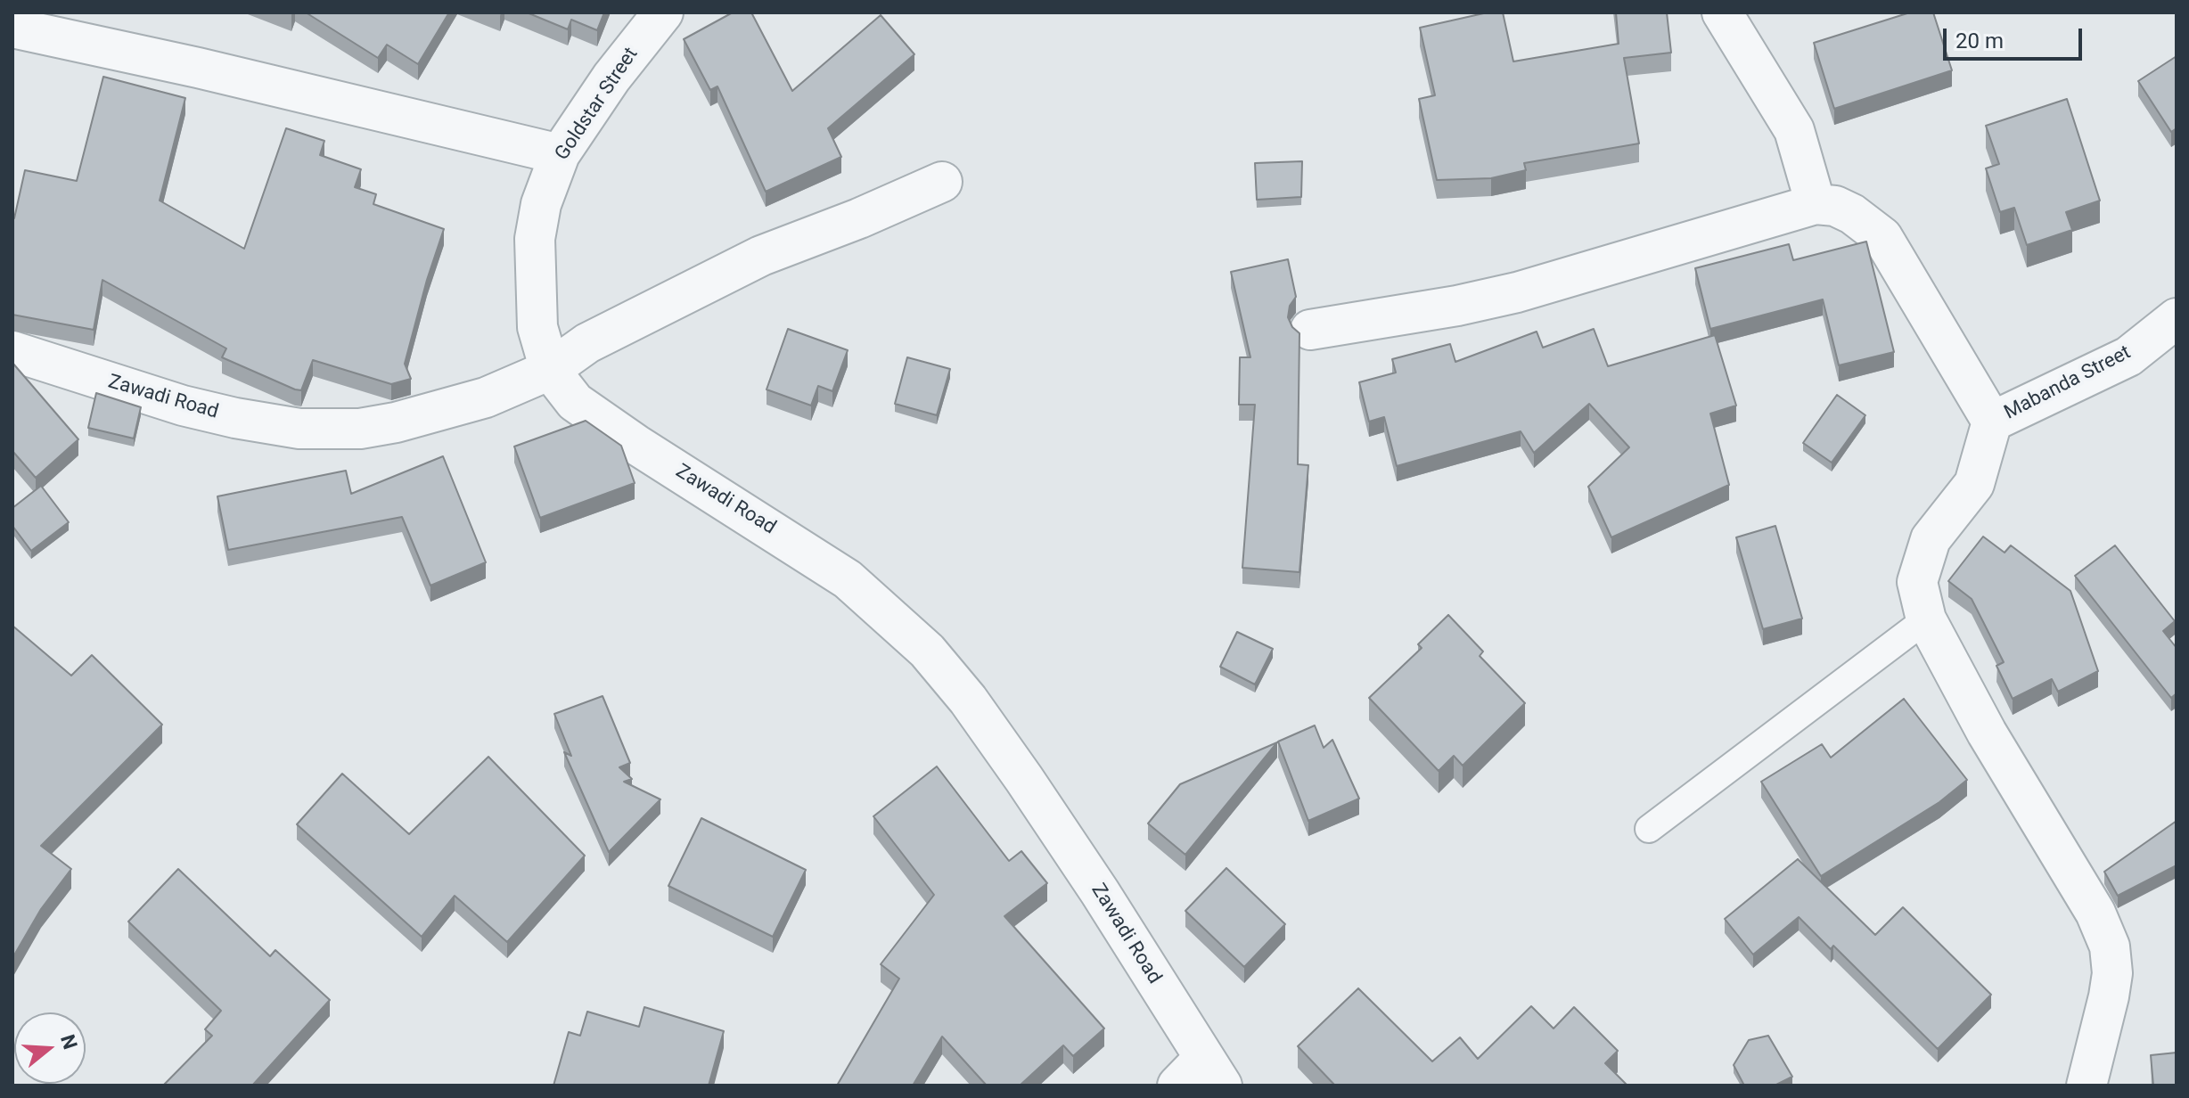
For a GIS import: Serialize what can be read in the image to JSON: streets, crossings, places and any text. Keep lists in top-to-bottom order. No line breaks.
{"streets":{"street":["Goldstar Street","Mabanda Street","Zawadi Road"]},"crossings":[["Goldstar Street","Zawadi Road"]],"scale_bar":"20 m","north":"right"}
